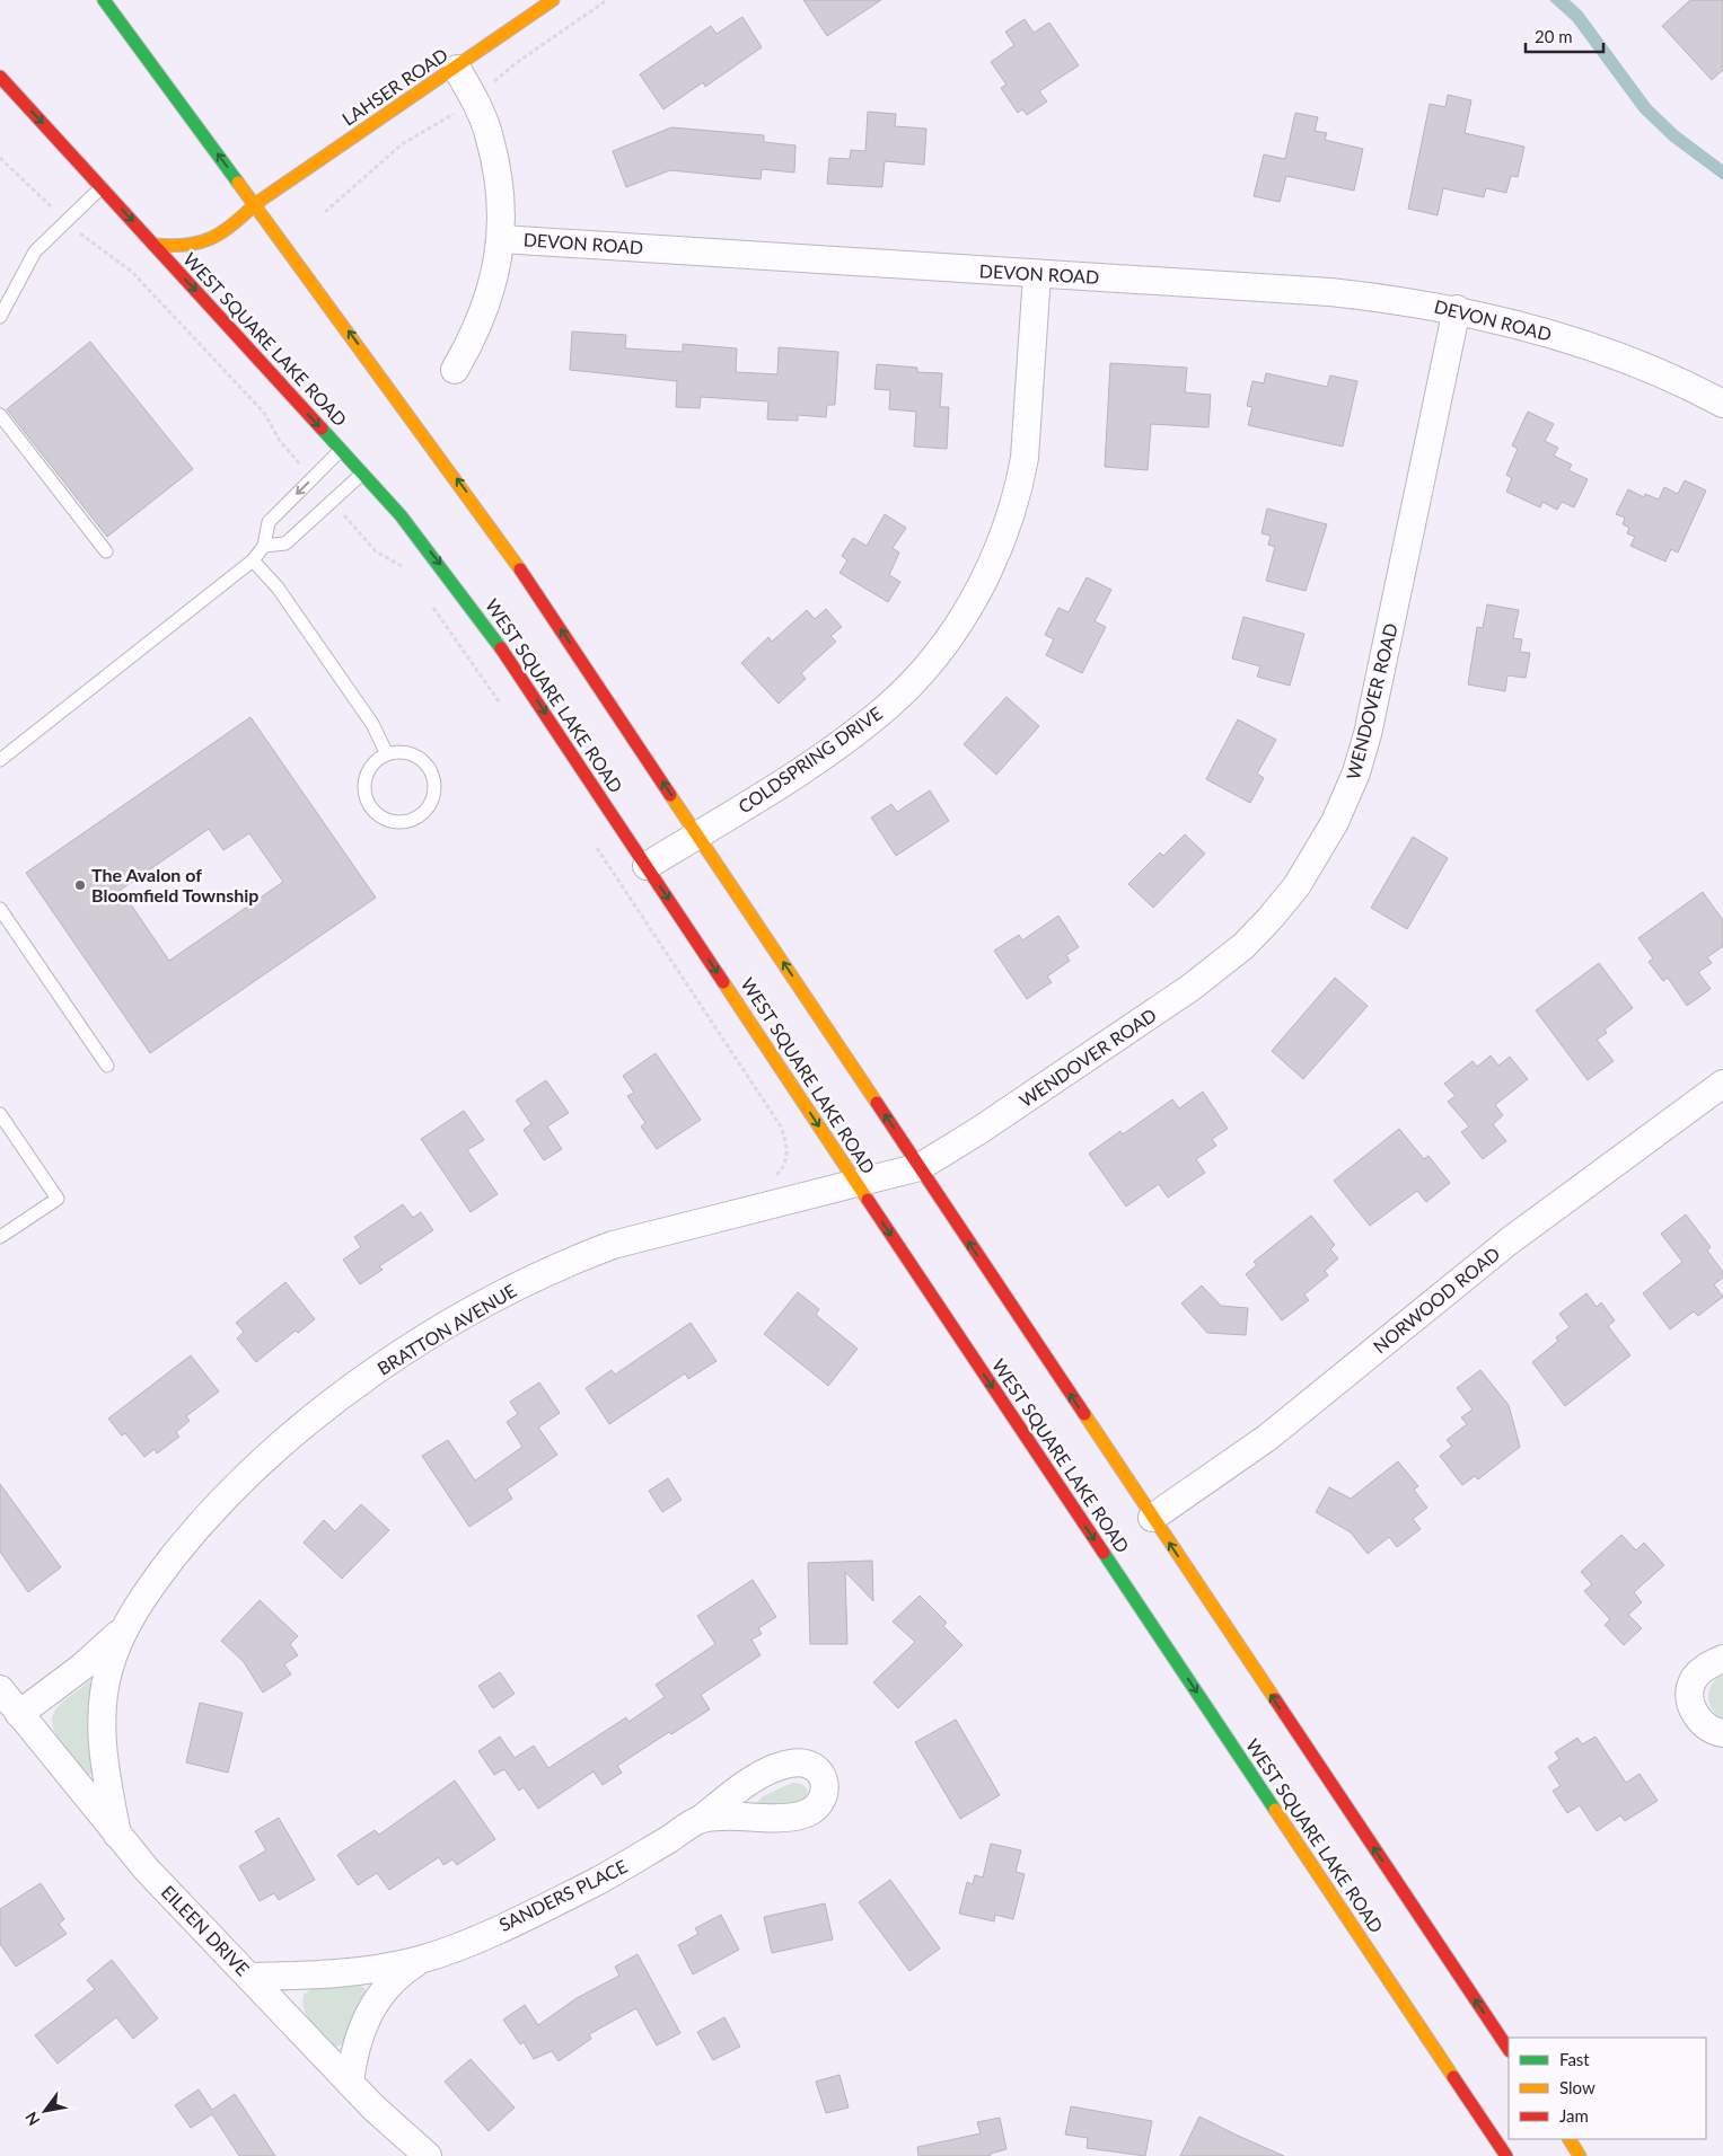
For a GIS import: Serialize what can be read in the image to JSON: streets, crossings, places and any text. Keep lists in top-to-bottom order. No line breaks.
{"streets":{"main road":["LAHSER ROAD","WEST SQUARE LAKE ROAD"],"street":["DEVON ROAD","WENDOVER ROAD","COLDSPRING DRIVE","NORWOOD ROAD","BRATTON AVENUE","SANDERS PLACE","EILEEN DRIVE"]},"crossings":[["LAHSER ROAD","DEVON ROAD"],["LAHSER ROAD","WEST SQUARE LAKE ROAD"],["DEVON ROAD","WENDOVER ROAD"],["DEVON ROAD","COLDSPRING DRIVE"],["WEST SQUARE LAKE ROAD","WENDOVER ROAD"],["WEST SQUARE LAKE ROAD","COLDSPRING DRIVE"],["WEST SQUARE LAKE ROAD","BRATTON AVENUE"],["WENDOVER ROAD","BRATTON AVENUE"],["BRATTON AVENUE","EILEEN DRIVE"],["SANDERS PLACE","EILEEN DRIVE"]],"places":["The Avalon of Bloomfield Township"],"legend":["Fast","Slow","Jam"],"scale_bar":"20 m","north":"bottom left"}
